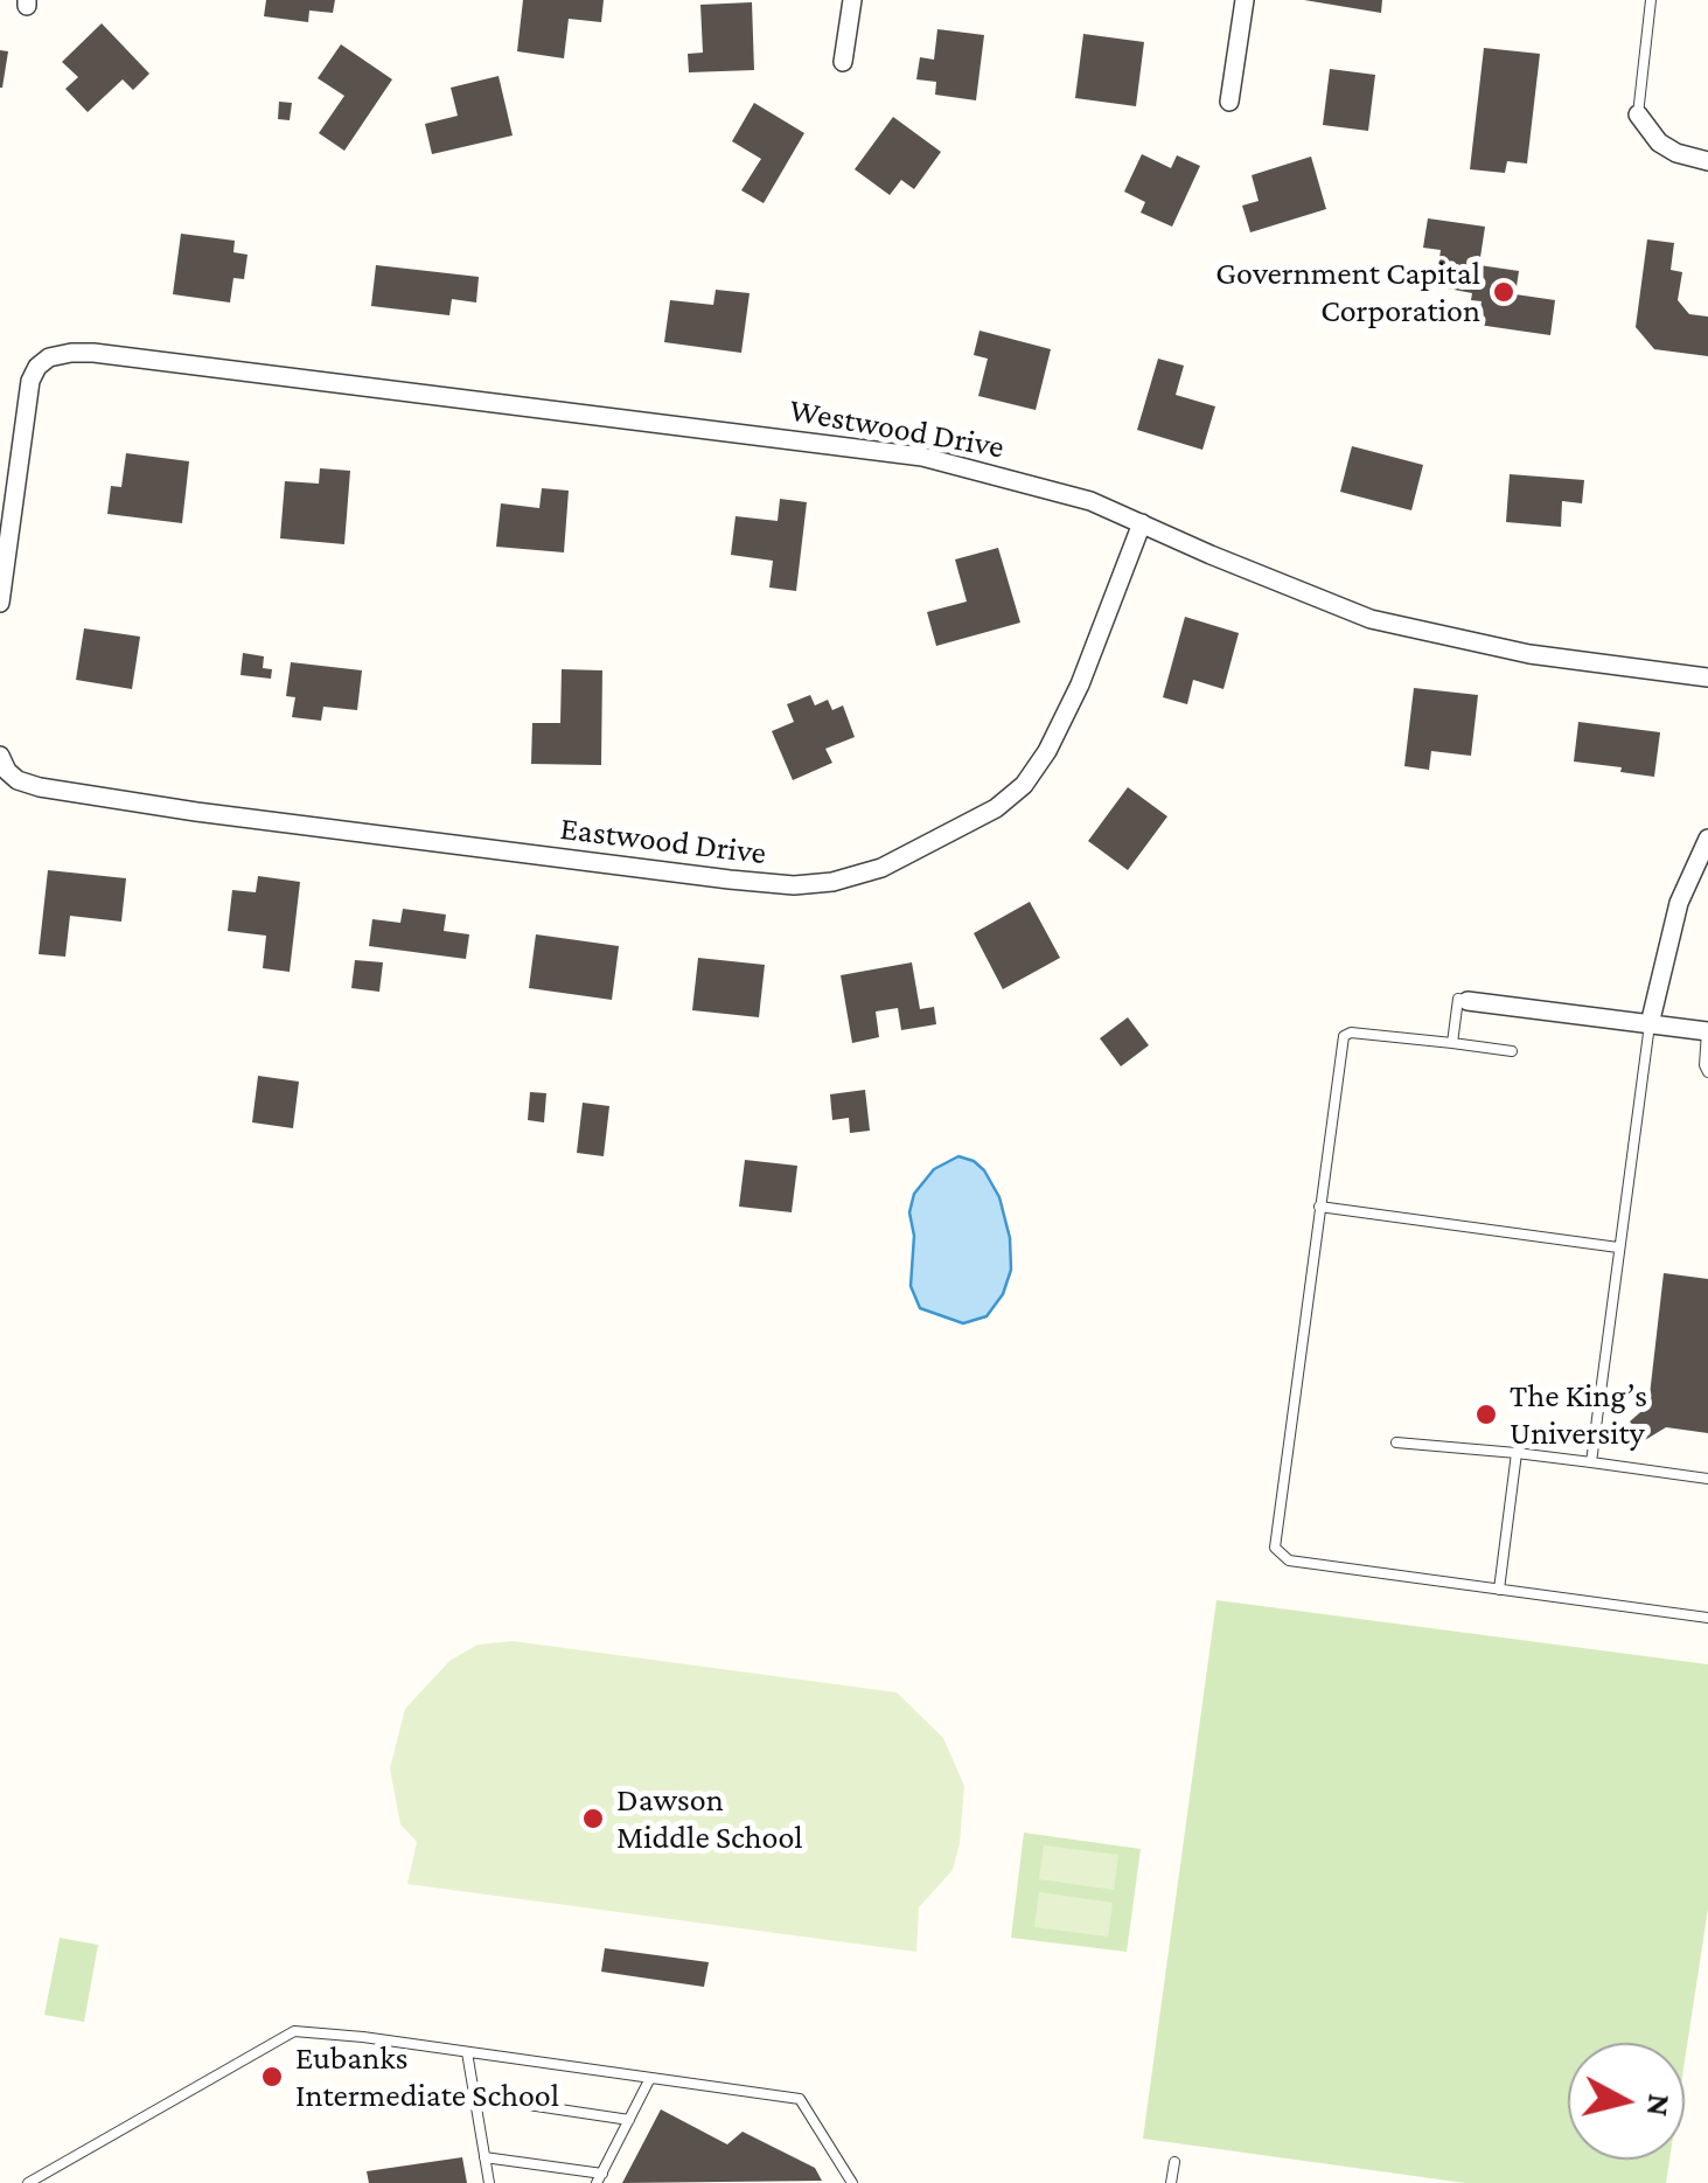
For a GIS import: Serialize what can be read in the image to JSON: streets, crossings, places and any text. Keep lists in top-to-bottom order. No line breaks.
{"streets":{"street":["Westwood Drive","Eastwood Drive"]},"crossings":[["Westwood Drive","Eastwood Drive"]],"places":["Government Capital Corporation","The King’s University","Dawson Middle School","Eubanks Intermediate School"],"north":"right"}
